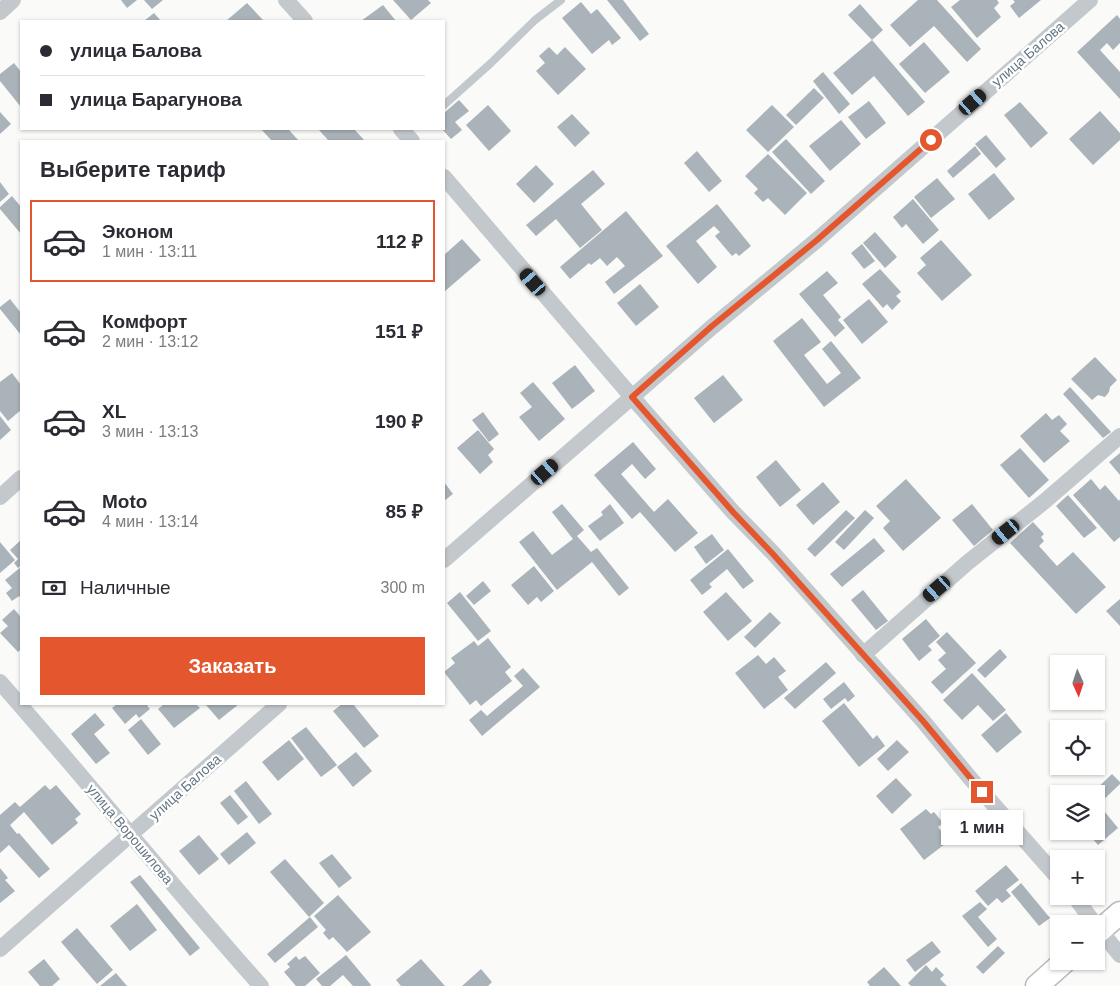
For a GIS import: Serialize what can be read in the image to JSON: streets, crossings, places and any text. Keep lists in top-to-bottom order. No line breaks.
{"streets":{"street":["улица Балова","улица Ворошилова"]},"crossings":[["улица Балова","улица Ворошилова"]],"north":"bottom","page":{"banner":["улица Балова","улица Барагунова"],"heading":"Выберите тариф","list":[{"name":"Эконом","note":"1 мин · 13:11","value":"112 ₽"},{"name":"Комфорт","note":"2 мин · 13:12","value":"151 ₽"},{"name":"XL","note":"3 мин · 13:13","value":"190 ₽"},{"name":"Moto","note":"4 мин · 13:14","value":"85 ₽"}],"pay":["Наличные","300 m"],"buttons":"Заказать","map_buttons":["+","−"],"bubble":"1 мин"}}
